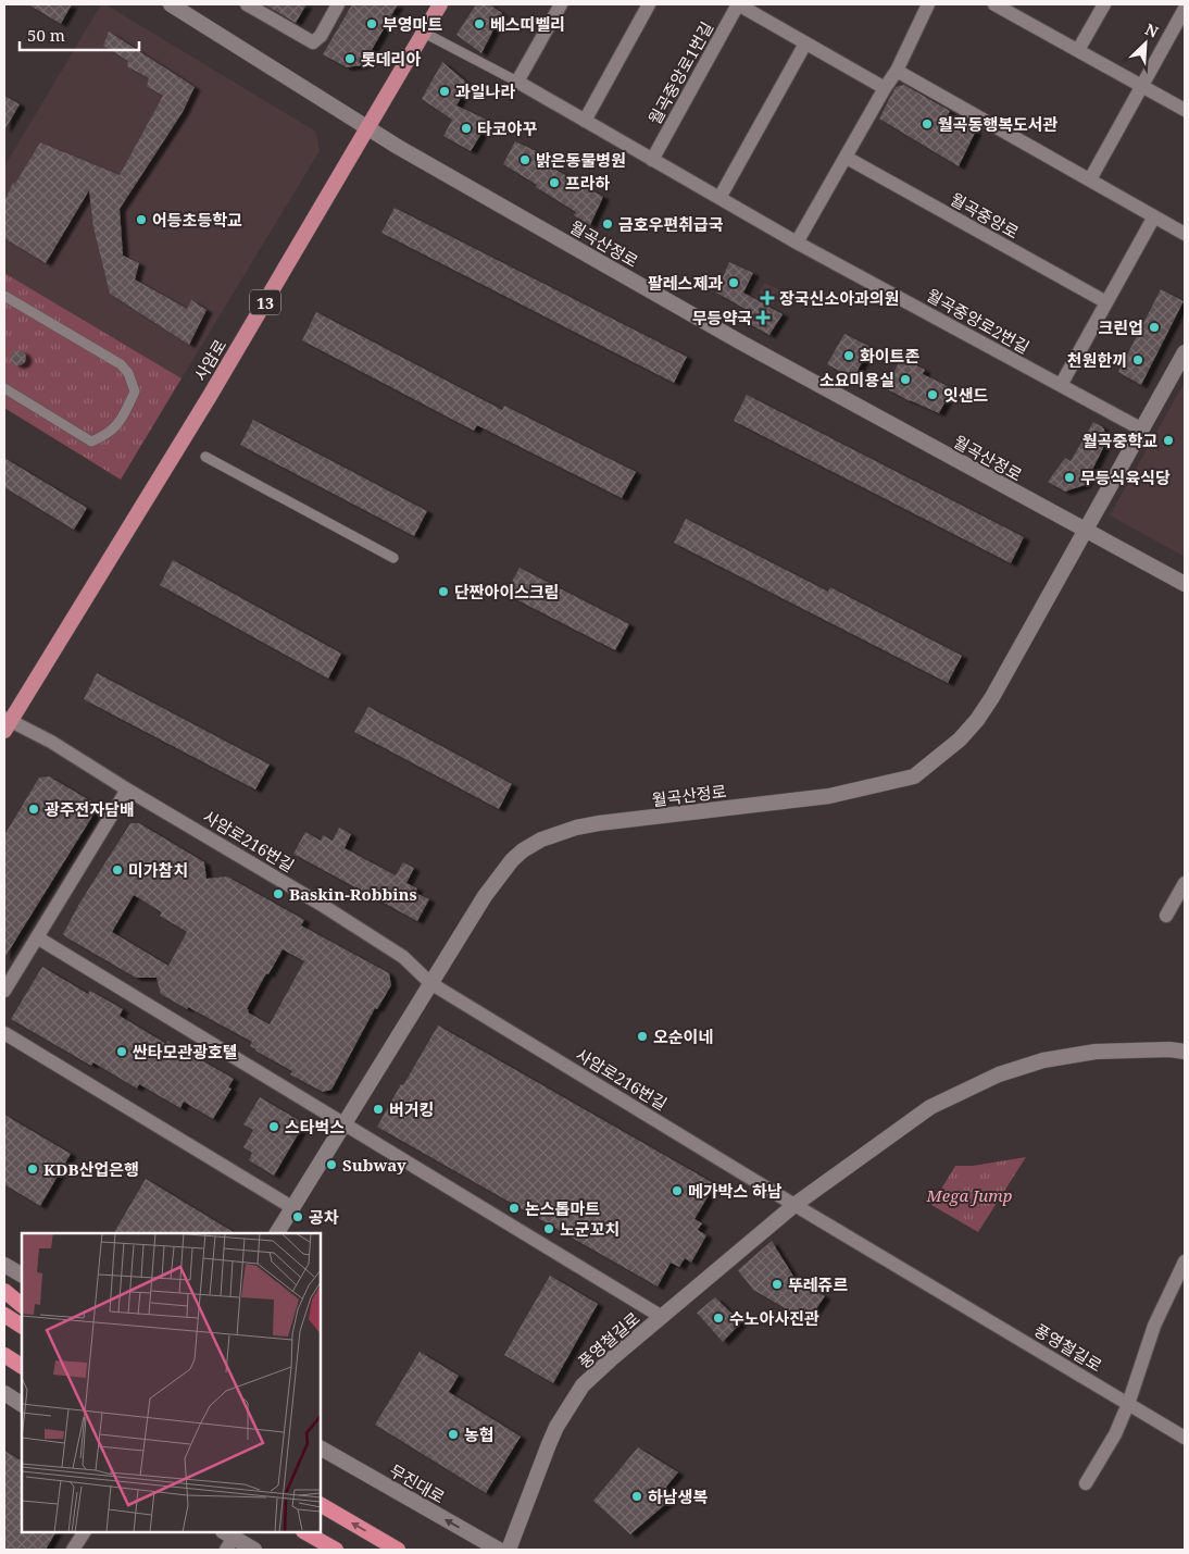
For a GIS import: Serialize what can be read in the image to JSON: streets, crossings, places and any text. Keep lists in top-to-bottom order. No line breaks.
{"streets":{"main road":["13","사암로"],"street":["월곡중앙로1번길","월곡중앙로","월곡산정로","월곡중앙로2번길","사암로216번길","풍영철길로","무진대로"]},"crossings":[["월곡산정로","사암로"],["월곡산정로","사암로216번길"],["사암로","사암로216번길"],["사암로216번길","풍영철길로"]],"one_way":["무진대로"],"parks":["Mega Jump"],"places":{"other":["부영마트","베스띠벨리","롯데리아","과일나라","월곡동행복도서관","타코야꾸","밝은동물병원","프라하","어등초등학교","금호우편취급국","팔레스제과","크린업","화이트존","천원한끼","소요미용실","잇샌드","월곡중학교","무등식육식당","단짠아이스크림","광주전자담배","미가참치","Baskin-Robbins","오순이네","싼타모관광호텔","버거킹","스타벅스","Subway","KDB산업은행","메가박스 하남","논스톱마트","공차","노군꼬치","뚜레쥬르","수노아사진관","농협","하남생복"],"health":["장국신소아과의원","무등약국"]},"scale_bar":"50 m","north":"top right"}
